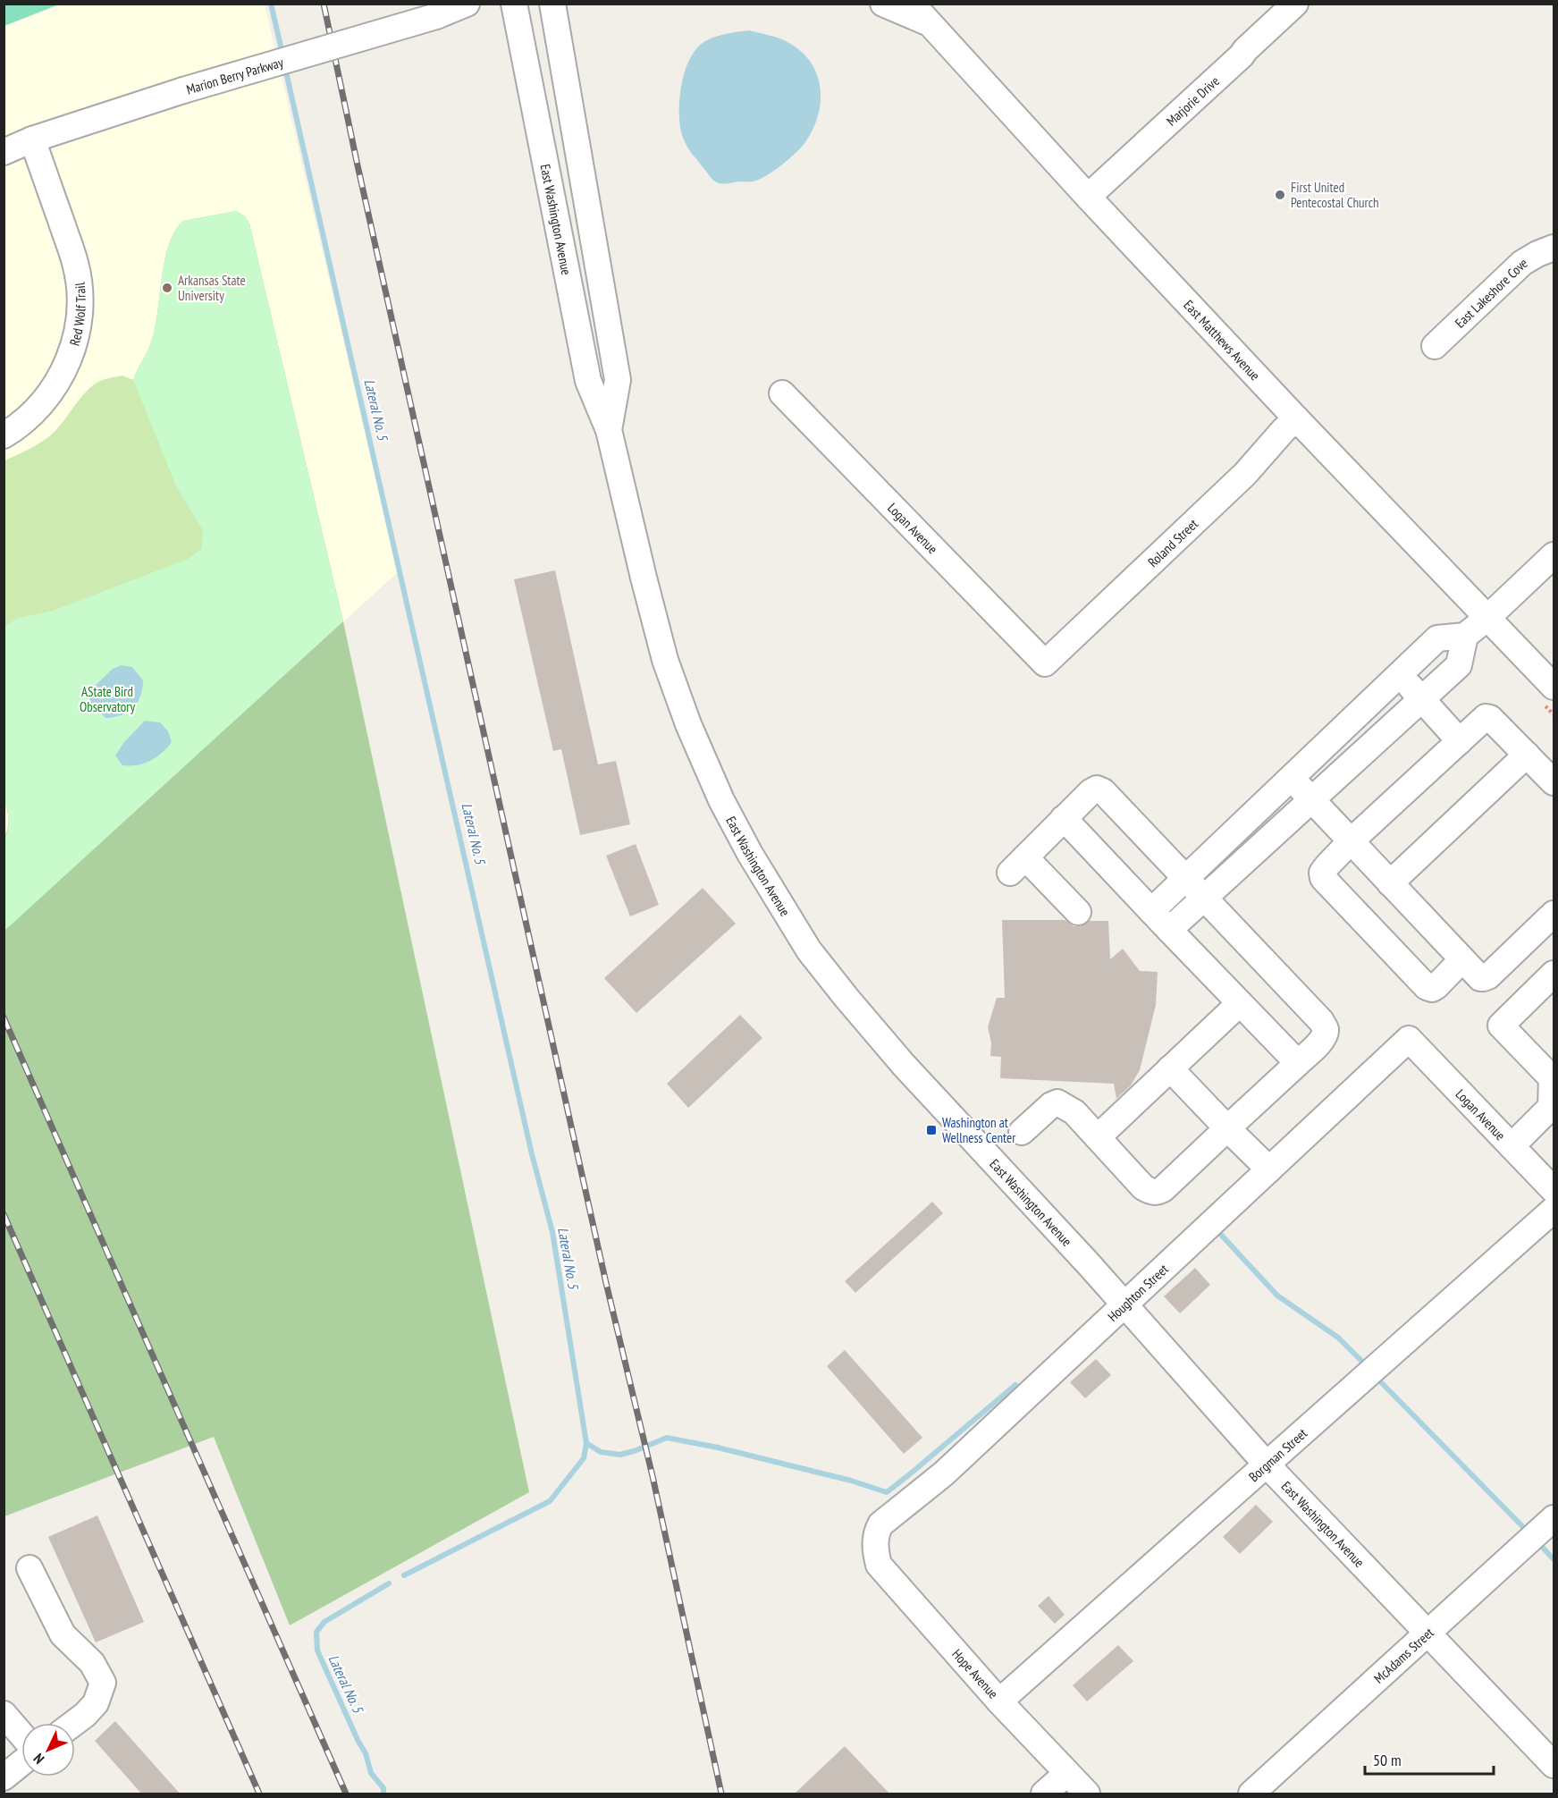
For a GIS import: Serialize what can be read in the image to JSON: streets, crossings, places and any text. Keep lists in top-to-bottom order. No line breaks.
{"streets":{"street":["Marion Berry Parkway","Marjorie Drive","East Washington Avenue","East Lakeshore Cove","Red Wolf Trail","East Matthews Avenue","Logan Avenue","Roland Street","Houghton Street","Borgman Street","McAdams Street","Hope Avenue"]},"crossings":[["Marion Berry Parkway","Red Wolf Trail"],["Marjorie Drive","East Matthews Avenue"],["East Washington Avenue","Houghton Street"],["East Washington Avenue","Borgman Street"],["East Washington Avenue","McAdams Street"],["East Matthews Avenue","Roland Street"],["Logan Avenue","Roland Street"],["Logan Avenue","Houghton Street"],["Houghton Street","Hope Avenue"],["Borgman Street","Hope Avenue"]],"water":["Lateral No. 5"],"parks":["AState Bird Observatory"],"places":{"other":["First United Pentecostal Church","Arkansas State University"],"transit":["Washington at Wellness Center"]},"scale_bar":"50 m","north":"bottom left"}
